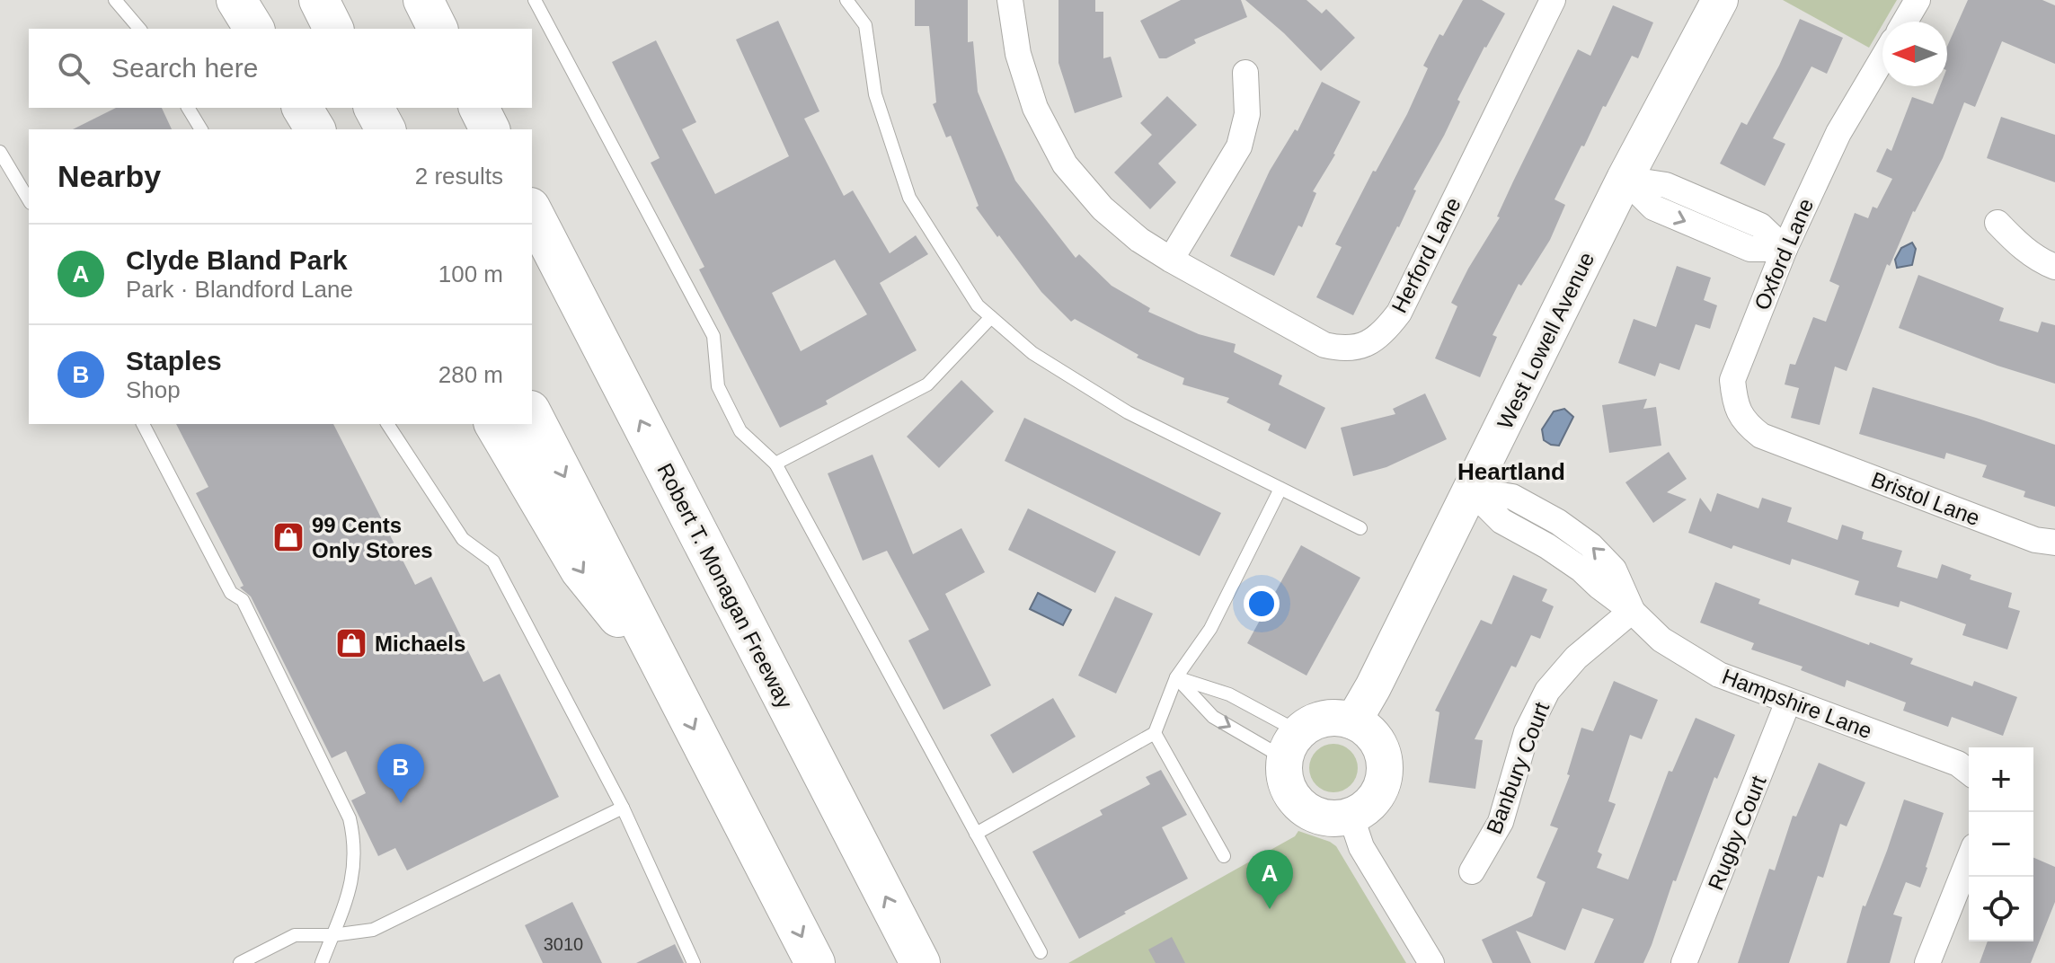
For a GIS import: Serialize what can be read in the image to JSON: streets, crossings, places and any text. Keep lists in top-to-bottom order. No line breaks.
{"streets":{"highway":["Robert T. Monagan Freeway"],"street":["Oxford Lane","Herford Lane","West Lowell Avenue","Bristol Lane","Hampshire Lane","Banbury Court","Rugby Court"]},"crossings":[["Oxford Lane","Bristol Lane"],["West Lowell Avenue","Hampshire Lane"],["Hampshire Lane","Banbury Court"],["Hampshire Lane","Rugby Court"]],"districts":["Heartland"],"places":{"shop":["99 Cents Only Stores","Michaels"]},"house_numbers":["3010"],"north":"left","page":{"search":"Search here","heading":["Nearby","2 results"],"list":[{"mark":"A","name":"Clyde Bland Park","note":"Park · Blandford Lane","value":"100 m"},{"mark":"B","name":"Staples","note":"Shop","value":"280 m"}],"pins":["B","A"],"map_buttons":["+","−"]}}
